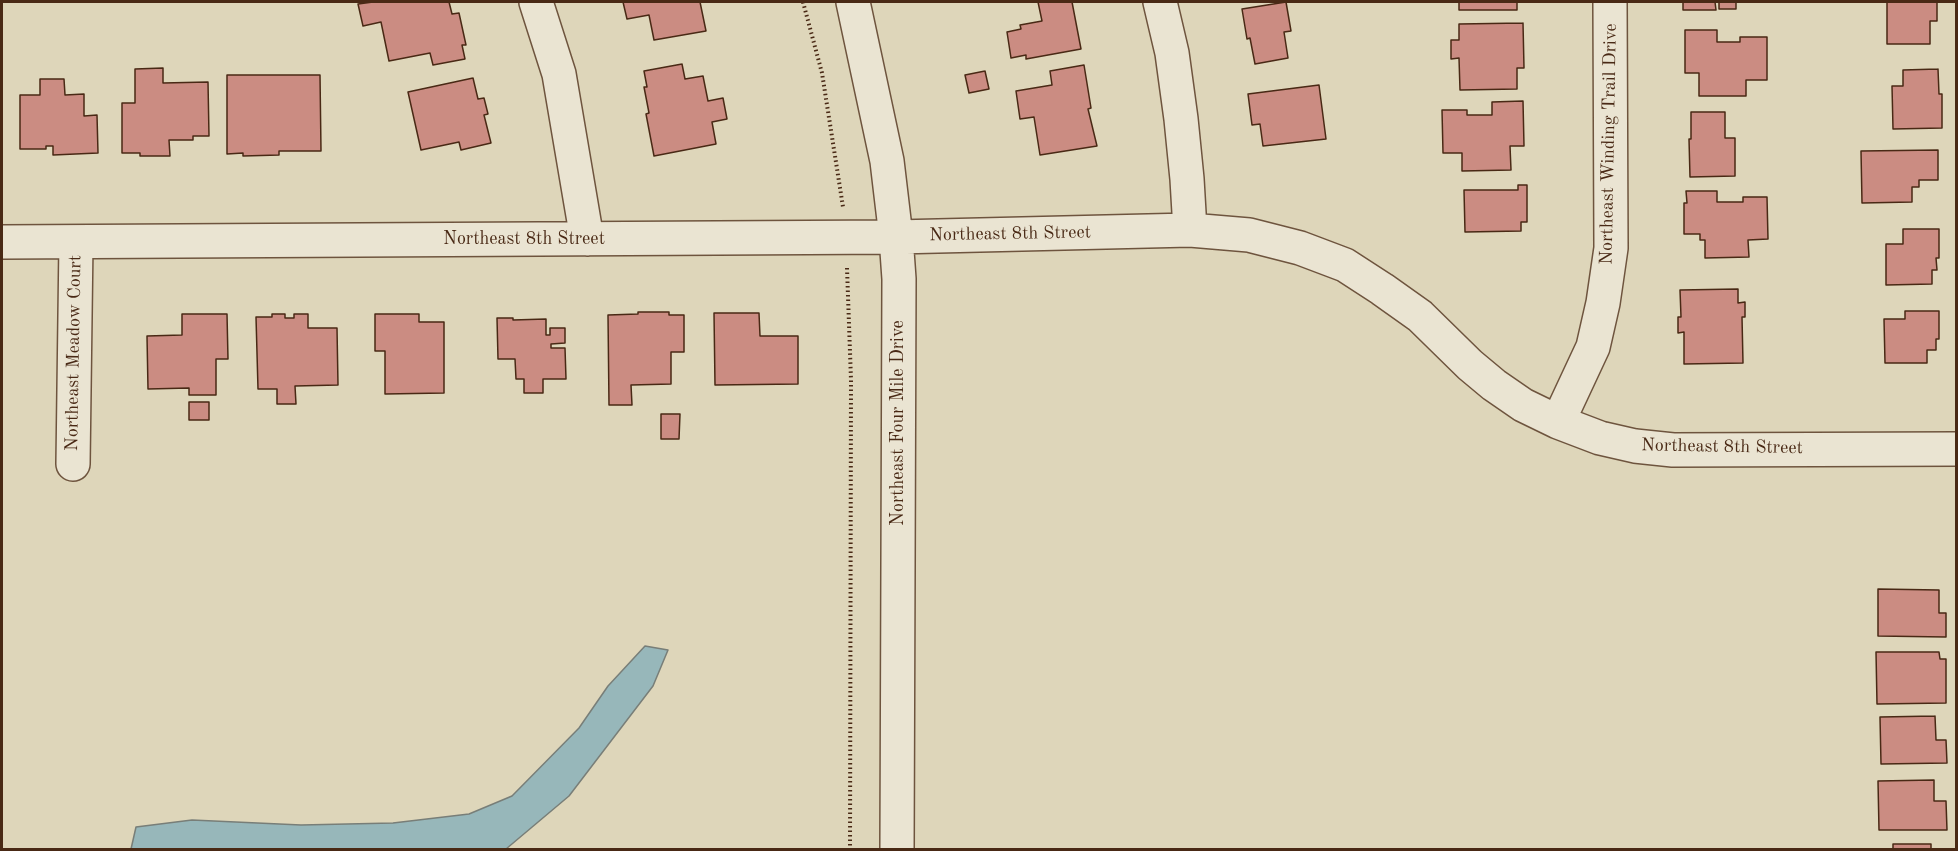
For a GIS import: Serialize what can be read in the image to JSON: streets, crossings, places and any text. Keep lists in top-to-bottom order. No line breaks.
{"streets":{"street":["Northeast Winding Trail Drive","Northeast 8th Street","Northeast Meadow Court","Northeast Four Mile Drive"]},"crossings":[["Northeast Winding Trail Drive","Northeast 8th Street"],["Northeast 8th Street","Northeast Meadow Court"],["Northeast 8th Street","Northeast Four Mile Drive"]]}
